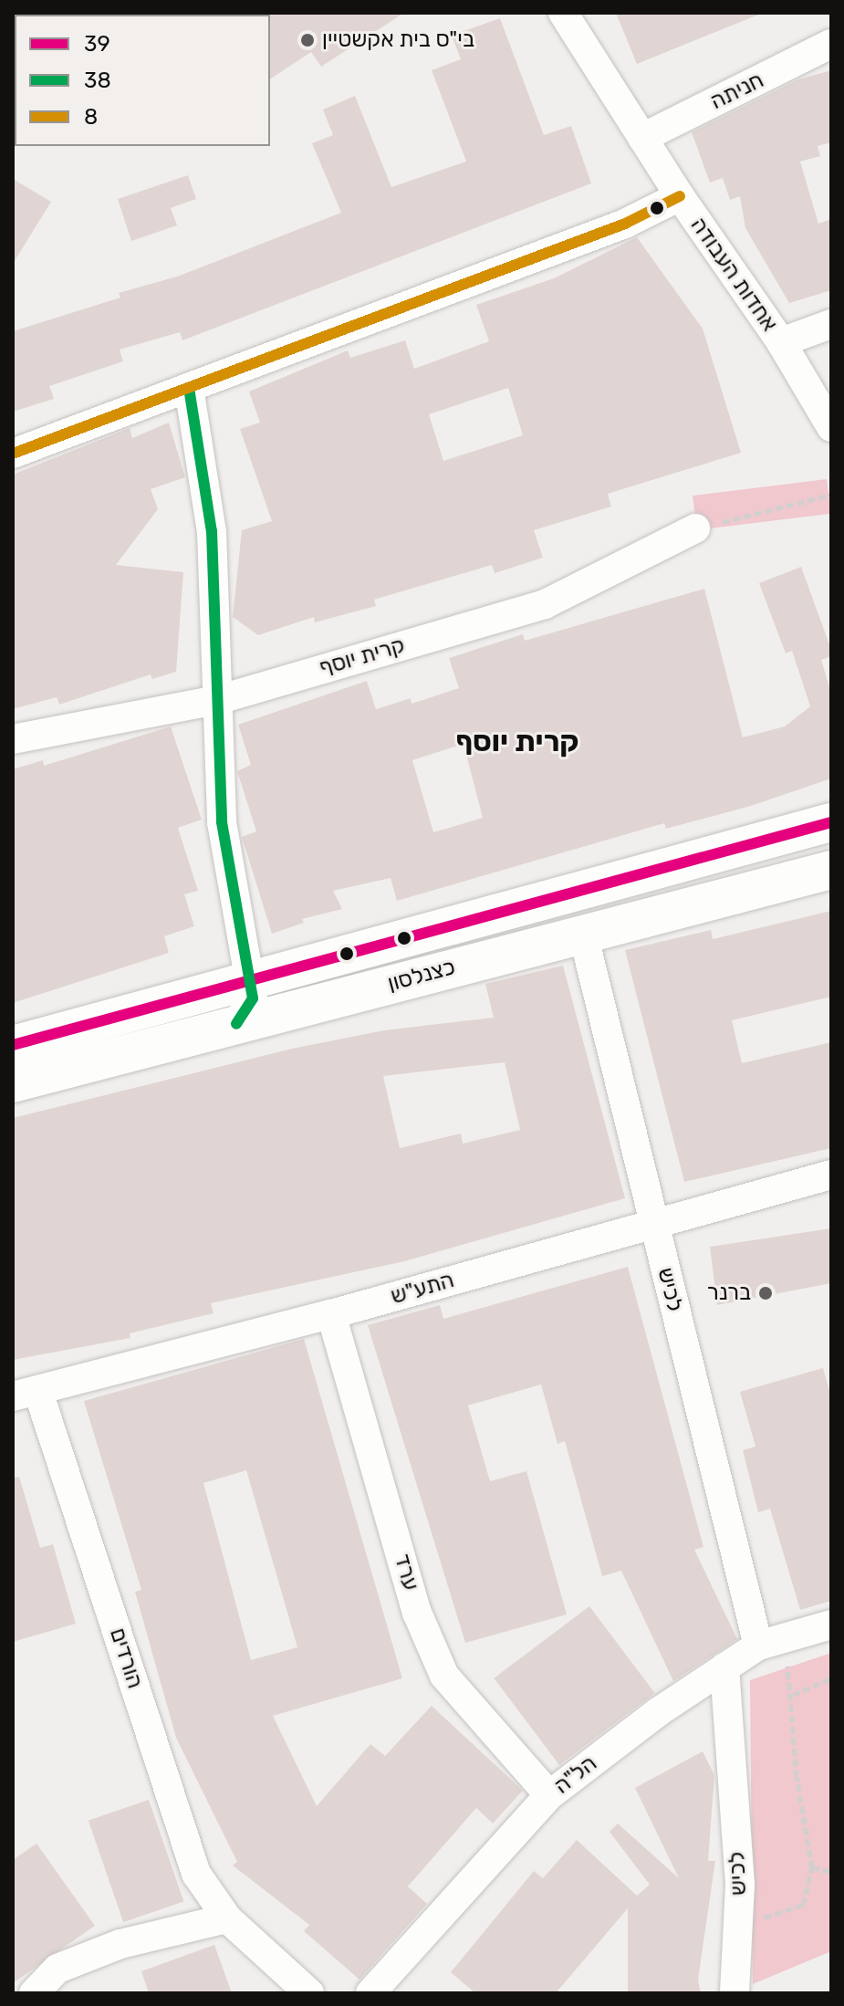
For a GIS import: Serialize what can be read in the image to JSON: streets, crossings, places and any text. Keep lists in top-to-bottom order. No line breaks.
{"streets":{"street":["חניתה","אחדות העבודה","קרית יוסף","כצנלסון","התע\"ש","לכיש","ערד","הורדים","הל\"ה"]},"crossings":[["חניתה","אחדות העבודה"],["כצנלסון","לכיש"],["התע\"ש","לכיש"],["התע\"ש","ערד"],["התע\"ש","הורדים"],["לכיש","הל\"ה"],["ערד","הל\"ה"]],"districts":["קרית יוסף"],"places":["בי\"ס בית אקשטיין","ברנר"],"lines":["transit line 8","transit line 38","transit line 39"],"legend":["39","38","8"]}
